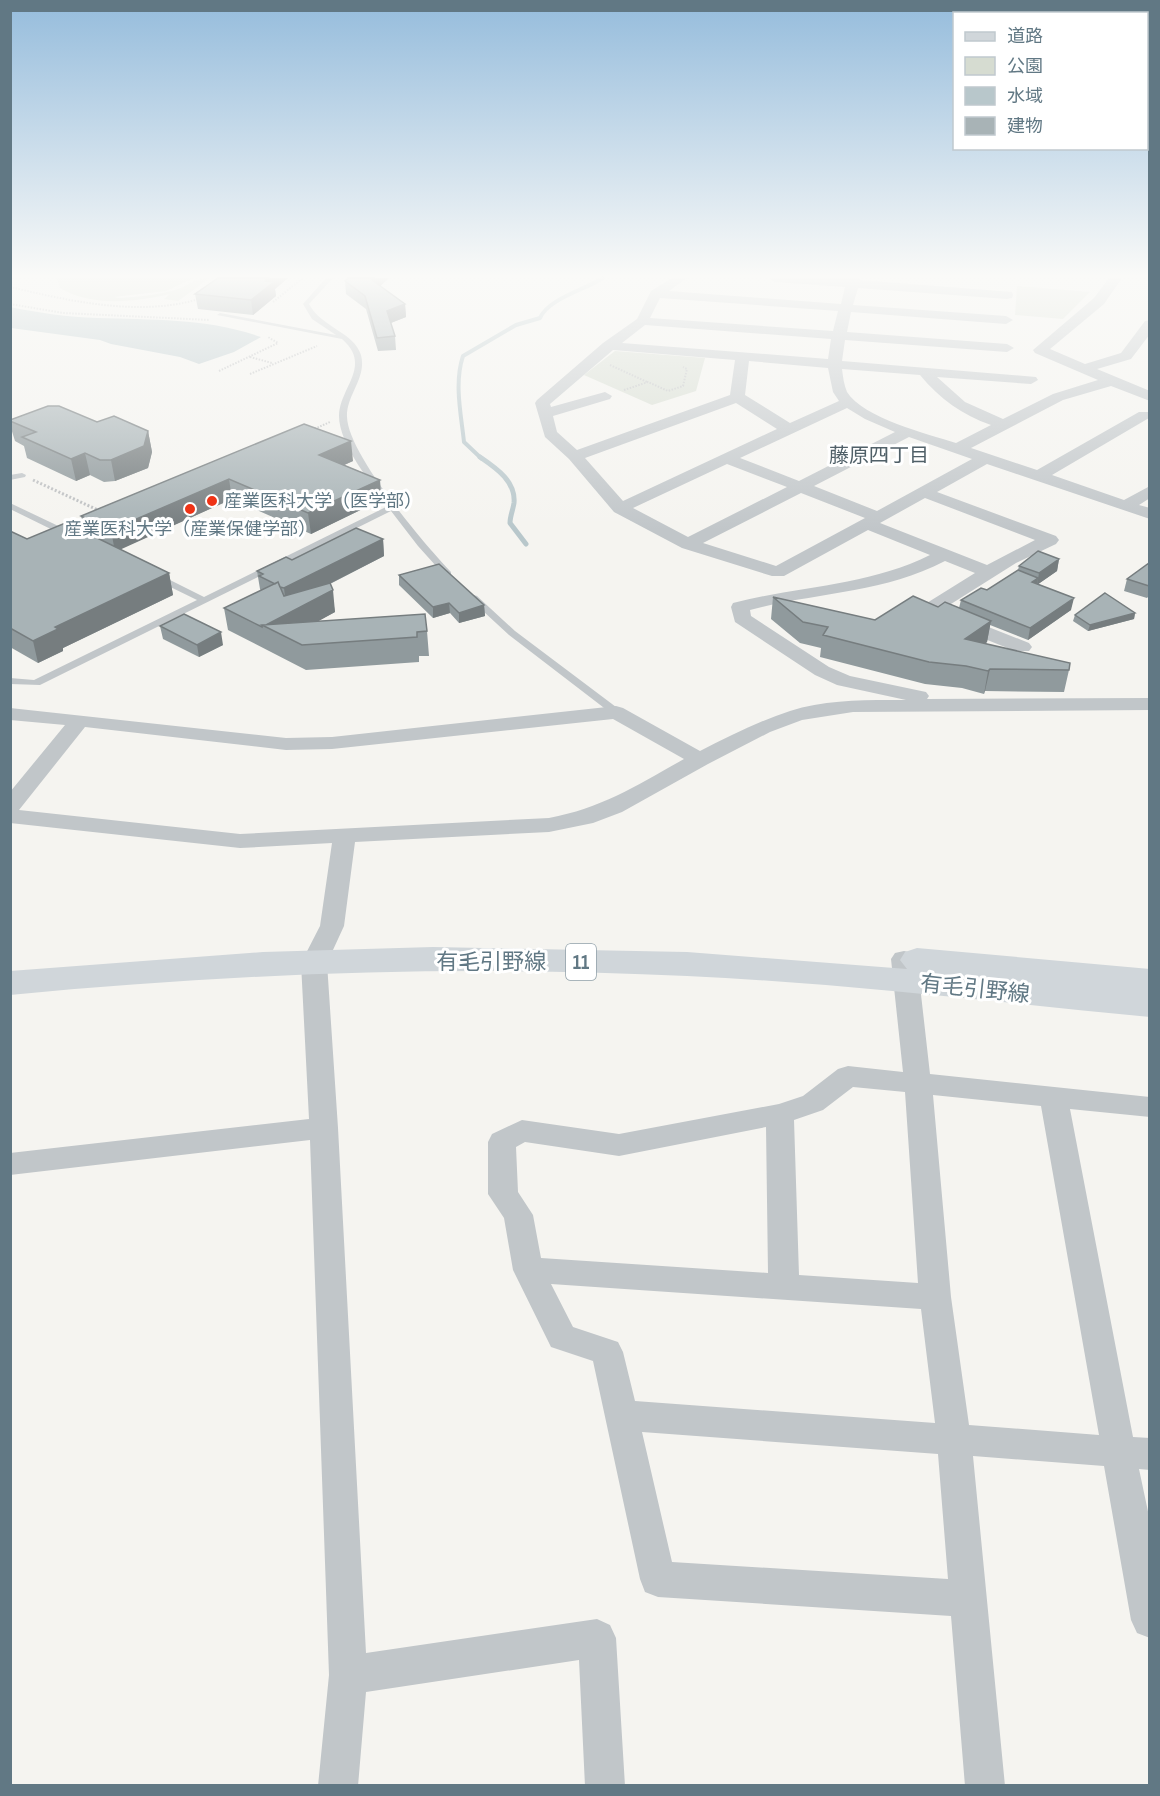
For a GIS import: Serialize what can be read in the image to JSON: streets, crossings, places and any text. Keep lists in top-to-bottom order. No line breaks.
{"streets":{"main road":["有毛引野線","11"]},"districts":["藤原四丁目"],"places":["産業医科大学（医学部）","産業医科大学（産業保健学部）"],"legend":["道路","公園","水域","建物"]}
